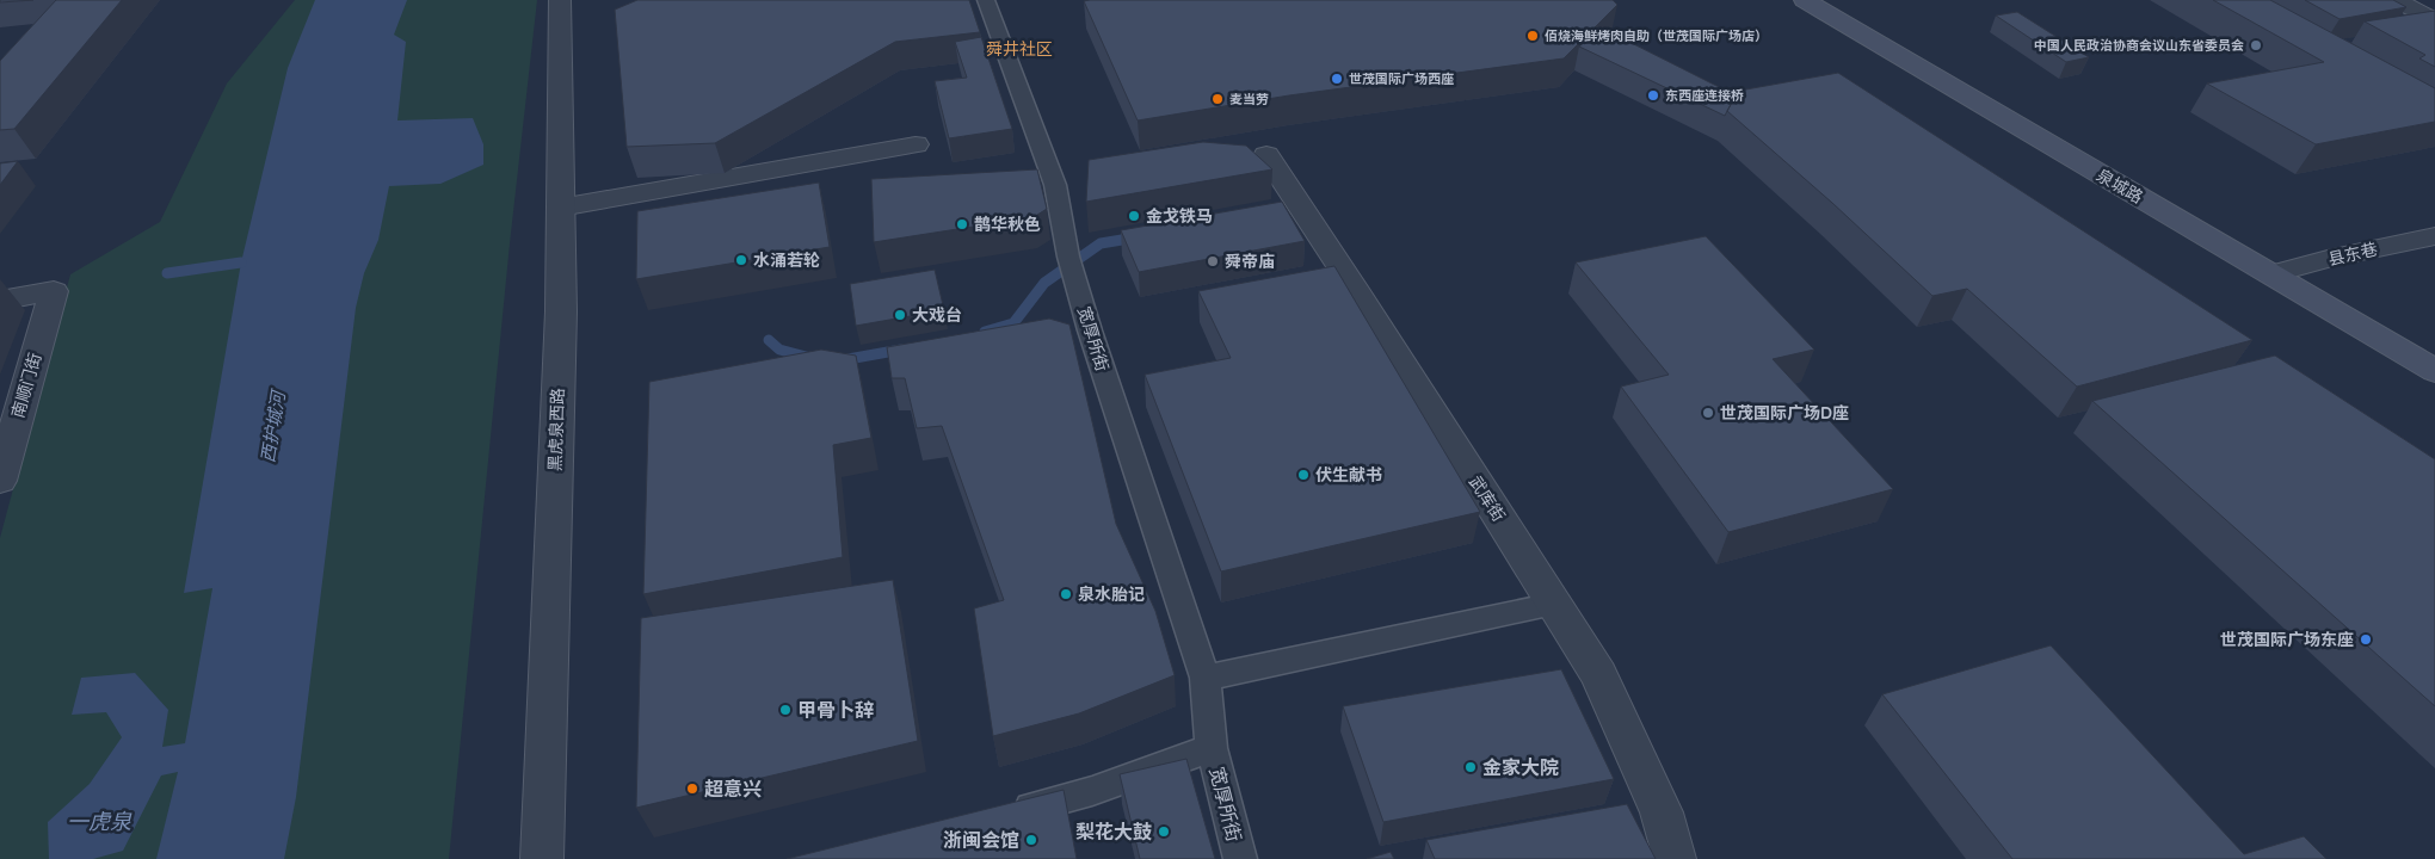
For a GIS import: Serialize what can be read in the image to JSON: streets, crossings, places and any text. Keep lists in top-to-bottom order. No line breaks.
{"streets":{"main road":["泉城路"],"street":["县东巷","宽厚所街","南顺门街","黑虎泉西路","武库街"]},"crossings":[["泉城路","县东巷"]],"districts":["舜井社区"],"water":["西护城河","一虎泉"],"places":["佰烧海鲜烤肉自助（世茂国际广场店）","中国人民政治协商会议山东省委员会","世茂国际广场西座","东西座连接桥","麦当劳","金戈铁马","鹊华秋色","水涌若轮","舜帝庙","大戏台","世茂国际广场D座","伏生献书","泉水胎记","世茂国际广场东座","甲骨卜辞","金家大院","超意兴","梨花大鼓","浙闽会馆"]}
